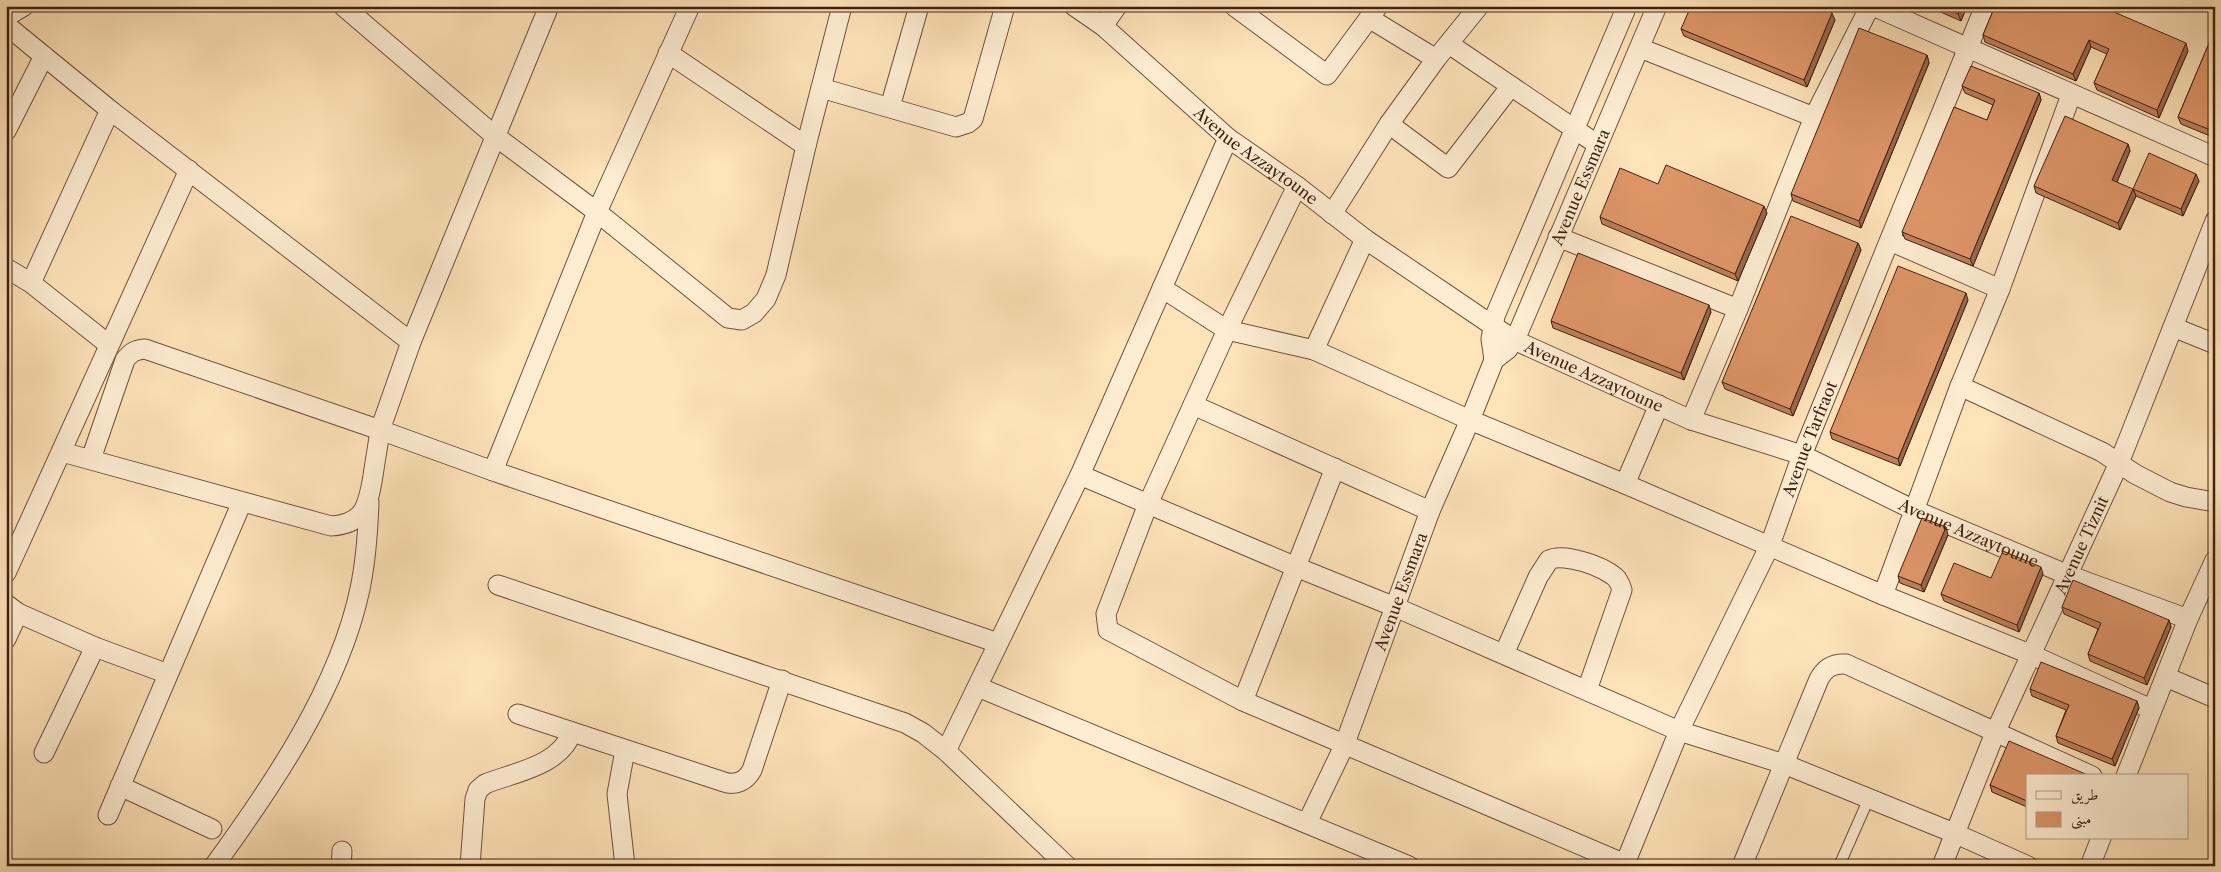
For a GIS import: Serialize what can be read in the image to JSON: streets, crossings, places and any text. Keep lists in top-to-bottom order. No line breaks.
{"streets":{"street":["Avenue Azzaytoune","Avenue Essmara","Avenue Tarfraot","Avenue Tiznit"]},"crossings":[["Avenue Azzaytoune","Avenue Essmara"],["Avenue Azzaytoune","Avenue Tarfraot"],["Avenue Azzaytoune","Avenue Tiznit"]],"legend":["طريق","مبنى"]}
